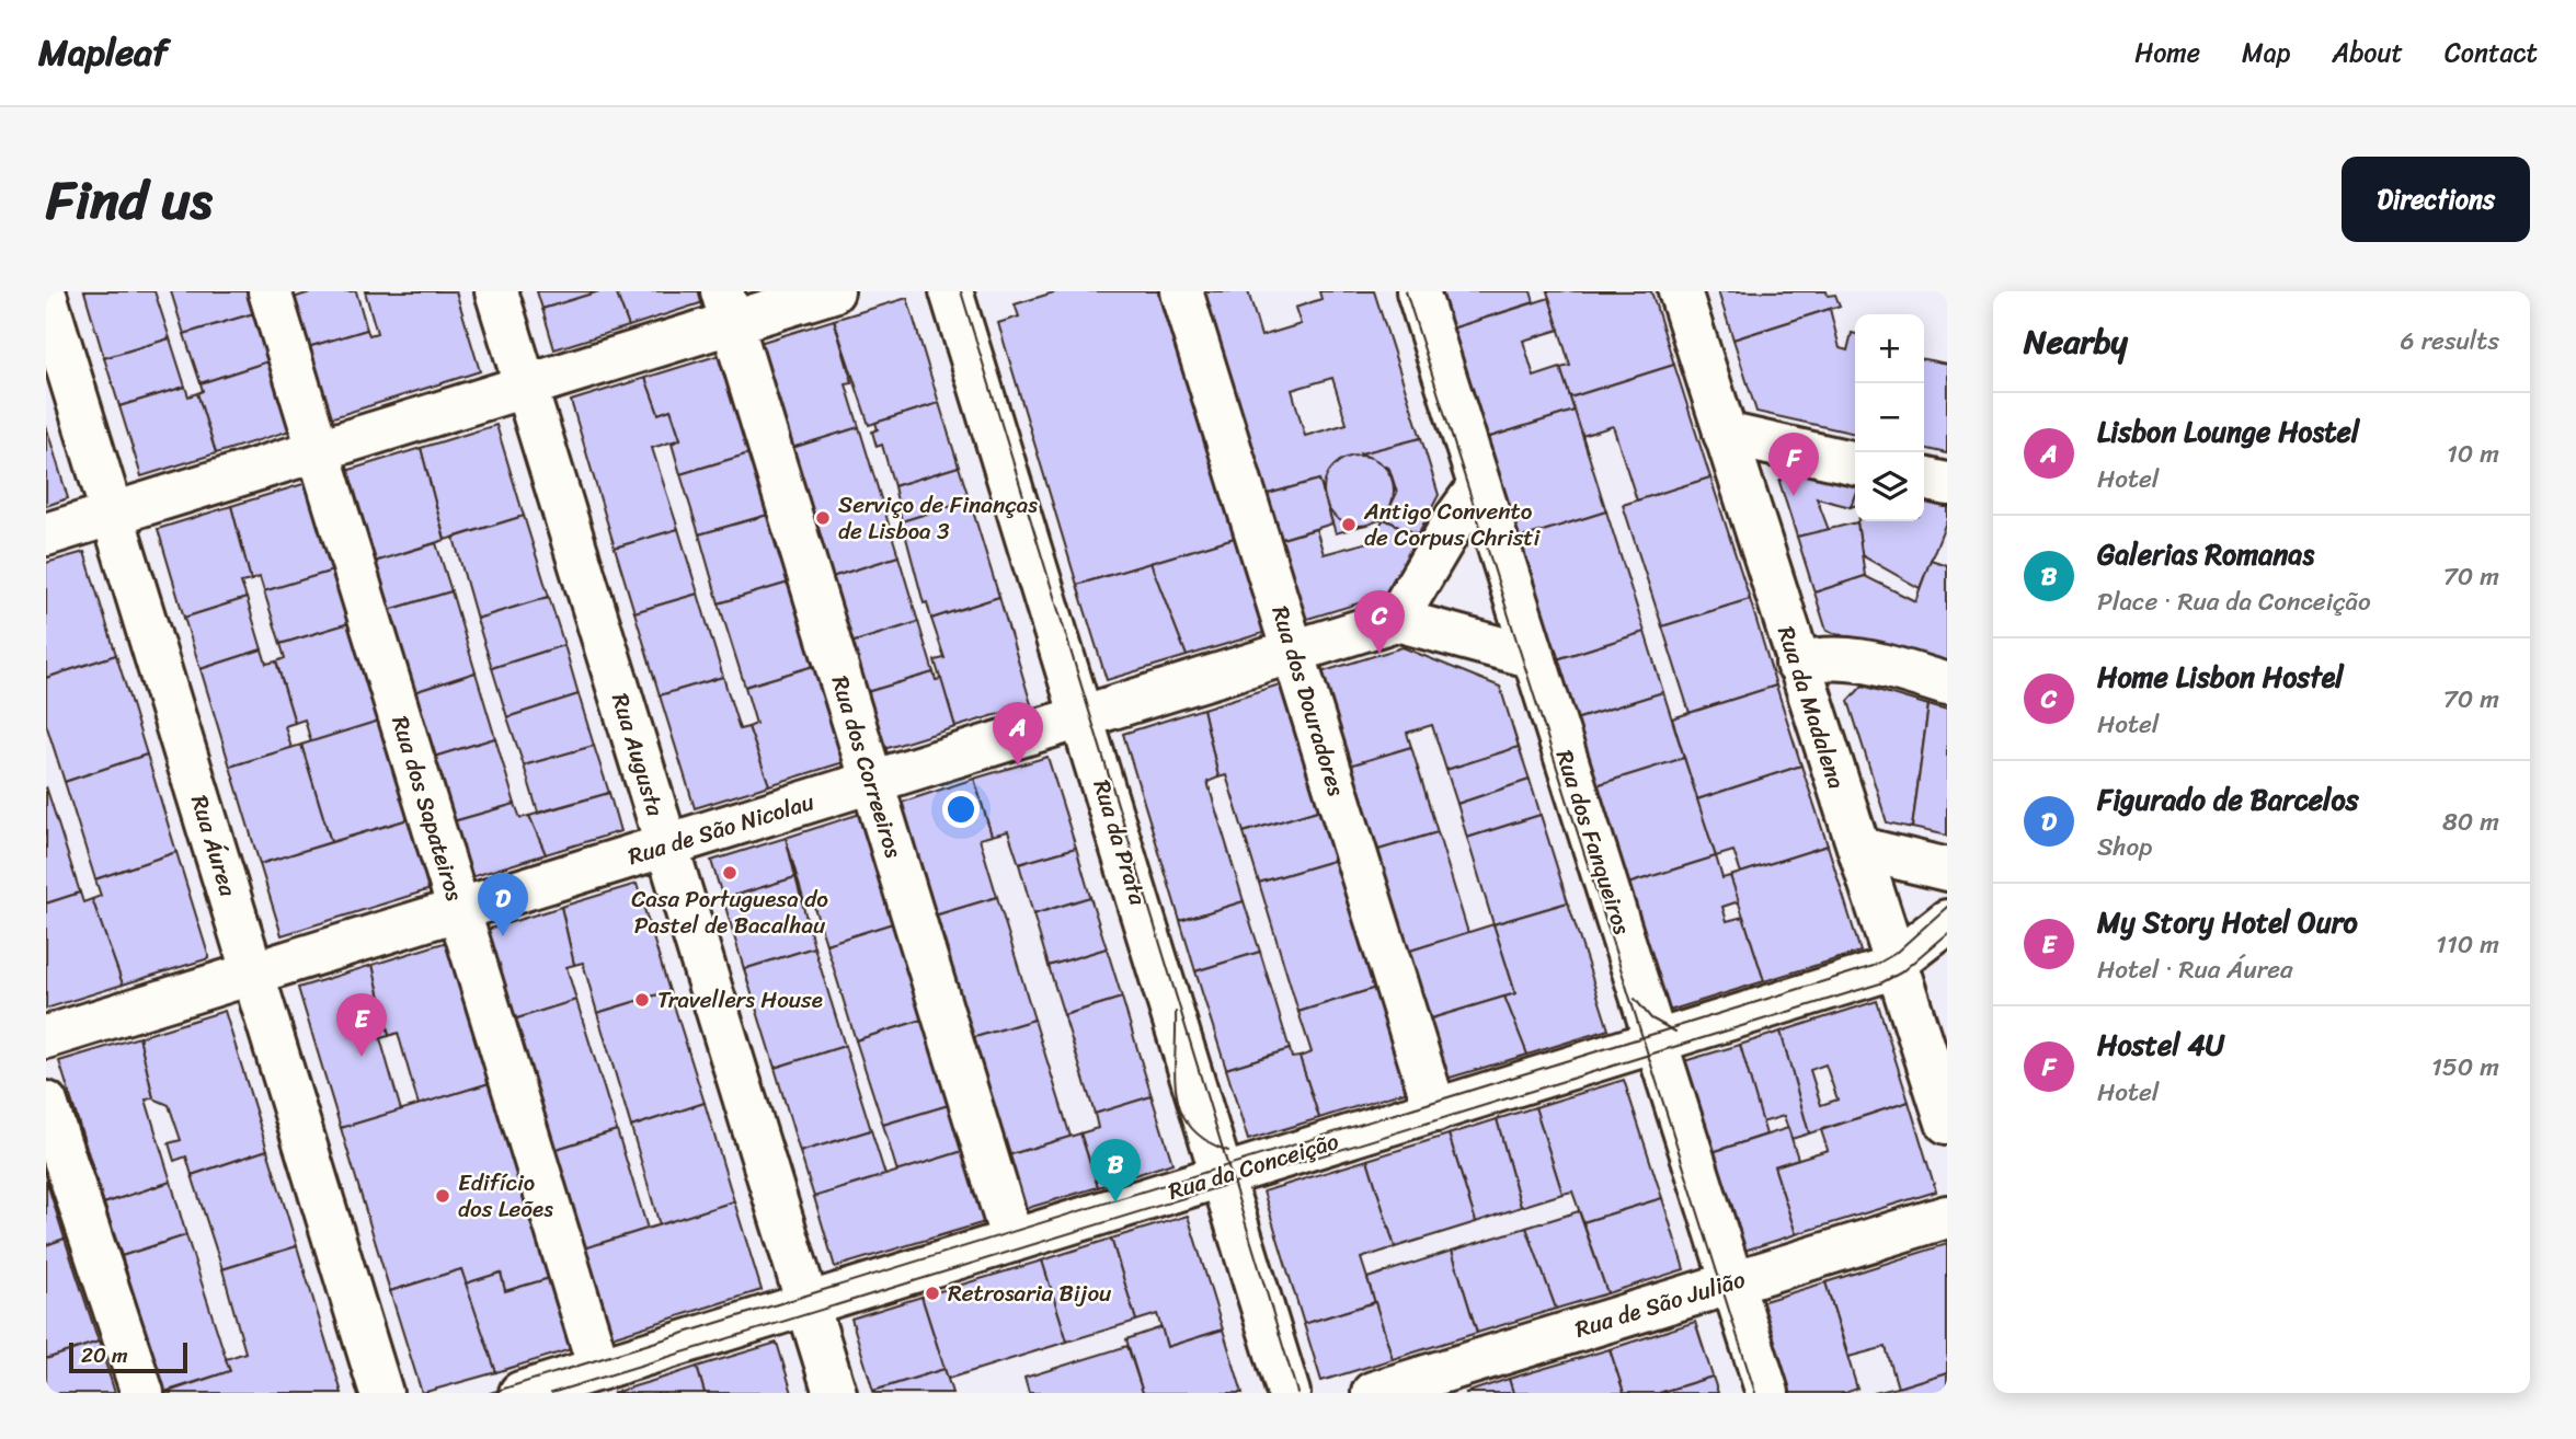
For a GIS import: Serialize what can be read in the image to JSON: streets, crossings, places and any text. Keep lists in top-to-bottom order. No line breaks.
{"streets":{"street":["Rua dos Douradores","Rua da Madalena","Rua Augusta","Rua dos Correeiros","Rua dos Sapateiros","Rua de São Nicolau","Rua da Prata","Rua dos Fanqueiros","Rua Áurea","Rua da Conceição","Rua de São Julião"]},"crossings":[["Rua dos Douradores","Rua de São Nicolau"],["Rua dos Douradores","Rua da Conceição"],["Rua da Madalena","Rua da Conceição"],["Rua Augusta","Rua de São Nicolau"],["Rua Augusta","Rua da Conceição"],["Rua dos Correeiros","Rua de São Nicolau"],["Rua dos Correeiros","Rua da Conceição"],["Rua dos Sapateiros","Rua de São Nicolau"],["Rua dos Sapateiros","Rua da Conceição"],["Rua de São Nicolau","Rua da Prata"],["Rua de São Nicolau","Rua Áurea"],["Rua da Prata","Rua da Conceição"],["Rua dos Fanqueiros","Rua da Conceição"],["Rua dos Fanqueiros","Rua de São Julião"]],"places":["Serviço de Finanças de Lisboa 3","Antigo Convento de Corpus Christi","Casa Portuguesa do Pastel de Bacalhau","Travellers House","Edifício dos Leões","Retrosaria Bijou"],"scale_bar":"20 m","page":{"header":"Mapleaf","nav":["Home","Map","About","Contact"],"title":"Find us","buttons":"Directions","heading":["Nearby","6 results"],"map_buttons":["+","−"],"list":[{"mark":"A","name":"Lisbon Lounge Hostel","note":"Hotel","value":"10 m"},{"mark":"B","name":"Galerias Romanas","note":"Place · Rua da Conceição","value":"70 m"},{"mark":"C","name":"Home Lisbon Hostel","note":"Hotel","value":"70 m"},{"mark":"D","name":"Figurado de Barcelos","note":"Shop","value":"80 m"},{"mark":"E","name":"My Story Hotel Ouro","note":"Hotel · Rua Áurea","value":"110 m"},{"mark":"F","name":"Hostel 4U","note":"Hotel","value":"150 m"}],"pins":["F","C","A","D","E","B"],"scale":"20 m"}}
